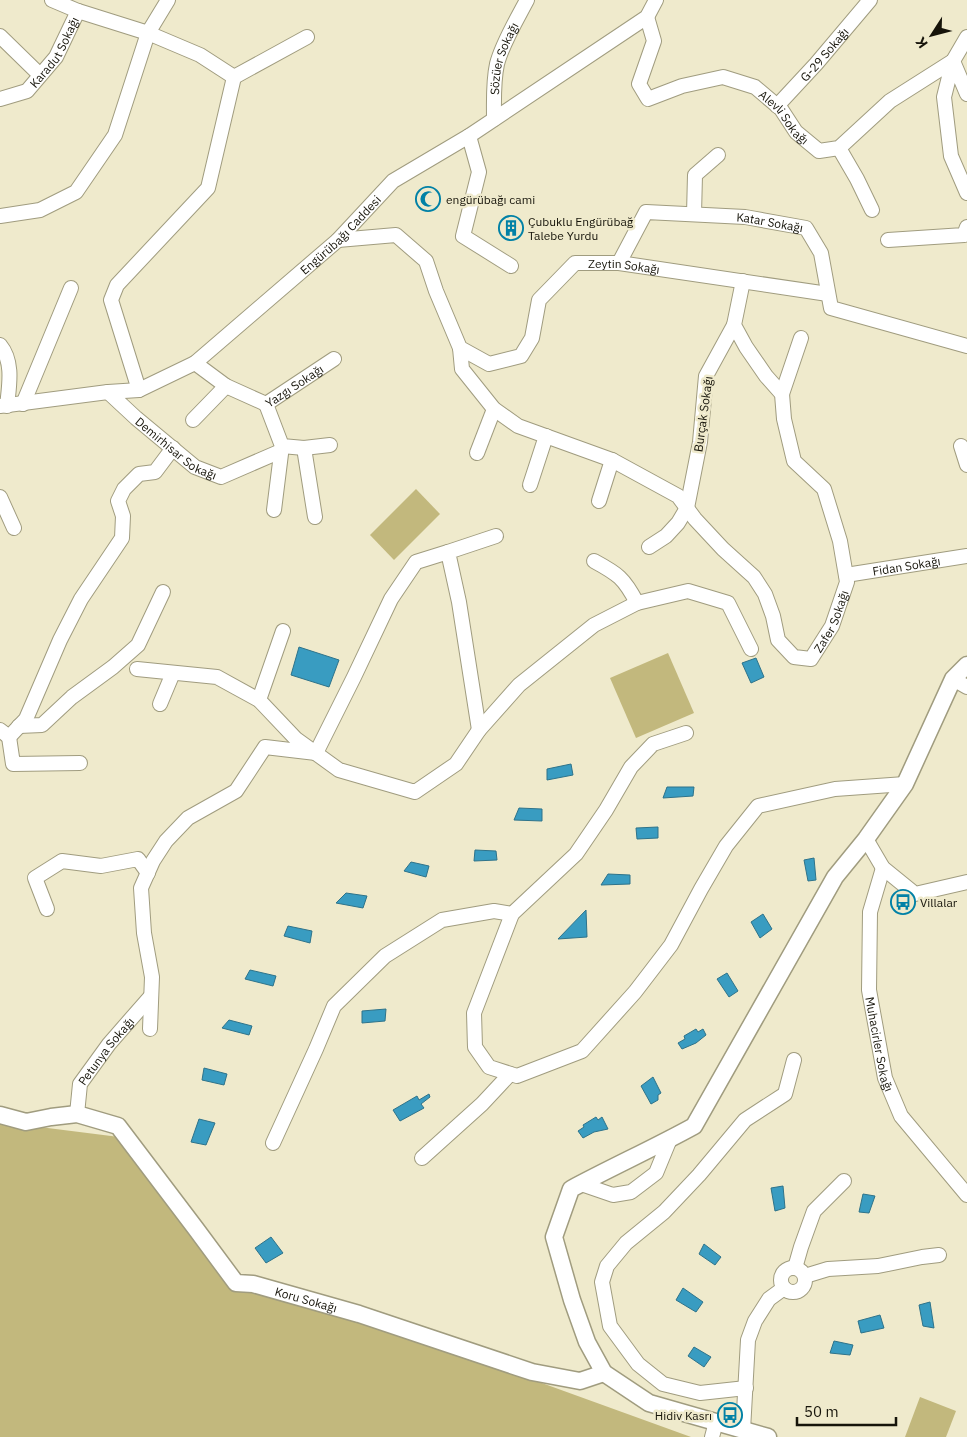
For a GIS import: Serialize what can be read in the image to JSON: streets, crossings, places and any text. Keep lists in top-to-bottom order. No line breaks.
{"streets":{"street":["Karadut Sokağı","G-29 Sokağı","Sözüer Sokağı","Alevli Sokağı","Katar Sokağı","Engürübağı Caddesi","Zeytin Sokağı","Yazgı Sokağı","Burçak Sokağı","Demirhisar Sokağı","Fidan Sokağı","Zafer Sokağı","Muhacirler Sokağı","Petunya Sokağı","Koru Sokağı"]},"crossings":[["G-29 Sokağı","Alevli Sokağı"],["Sözüer Sokağı","Engürübağı Caddesi"],["Alevli Sokağı","Engürübağı Caddesi"],["Katar Sokağı","Zeytin Sokağı"],["Engürübağı Caddesi","Yazgı Sokağı"],["Engürübağı Caddesi","Demirhisar Sokağı"],["Zeytin Sokağı","Zafer Sokağı"],["Burçak Sokağı","Zafer Sokağı"],["Fidan Sokağı","Zafer Sokağı"],["Petunya Sokağı","Koru Sokağı"]],"places":{"mosque":["engürübağı cami"],"building":["Çubuklu Engürübağ Talebe Yurdu"],"bus stop":["Villalar","Hidiv Kasrı"]},"scale_bar":"50 m","north":"bottom left"}
